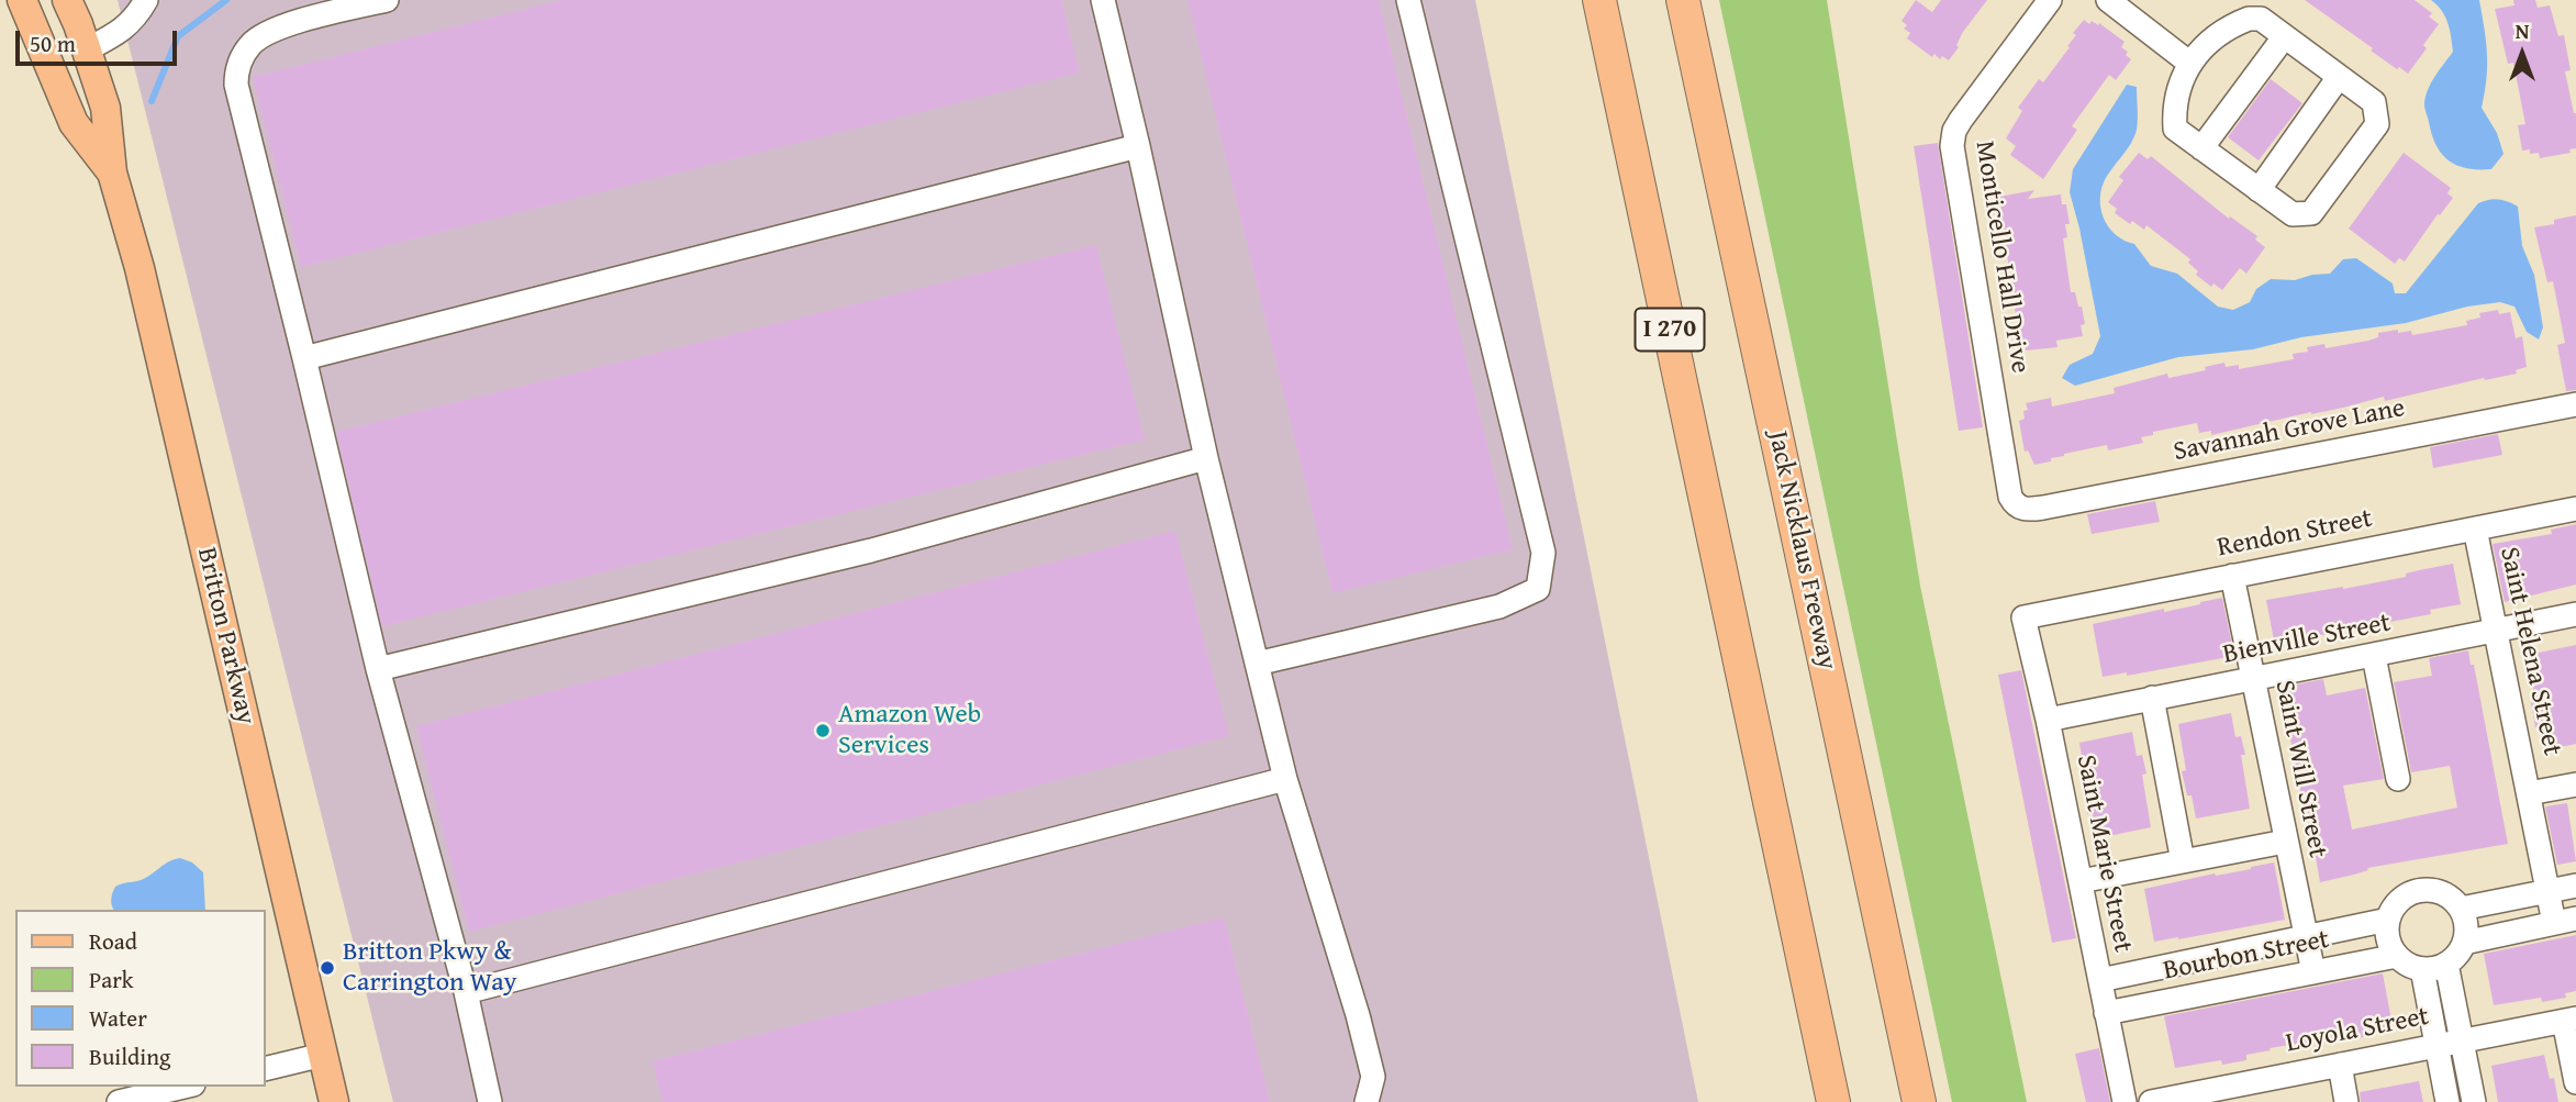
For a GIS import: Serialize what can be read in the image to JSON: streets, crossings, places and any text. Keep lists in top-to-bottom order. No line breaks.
{"streets":{"highway":["I 270","Jack Nicklaus Freeway"],"main road":["Britton Parkway"],"street":["Monticello Hall Drive","Savannah Grove Lane","Rendon Street","Bienville Street","Saint Helena Street","Saint Will Street","Saint Marie Street","Bourbon Street","Loyola Street"]},"crossings":[["Monticello Hall Drive","Savannah Grove Lane"],["Rendon Street","Saint Helena Street"],["Rendon Street","Saint Will Street"],["Rendon Street","Saint Marie Street"],["Bienville Street","Saint Helena Street"],["Bienville Street","Saint Will Street"],["Bienville Street","Saint Marie Street"],["Saint Will Street","Bourbon Street"],["Saint Marie Street","Bourbon Street"]],"places":["Amazon Web Services","Britton Pkwy & Carrington Way"],"legend":["Road","Park","Water","Building"],"scale_bar":"50 m","north":"top"}
